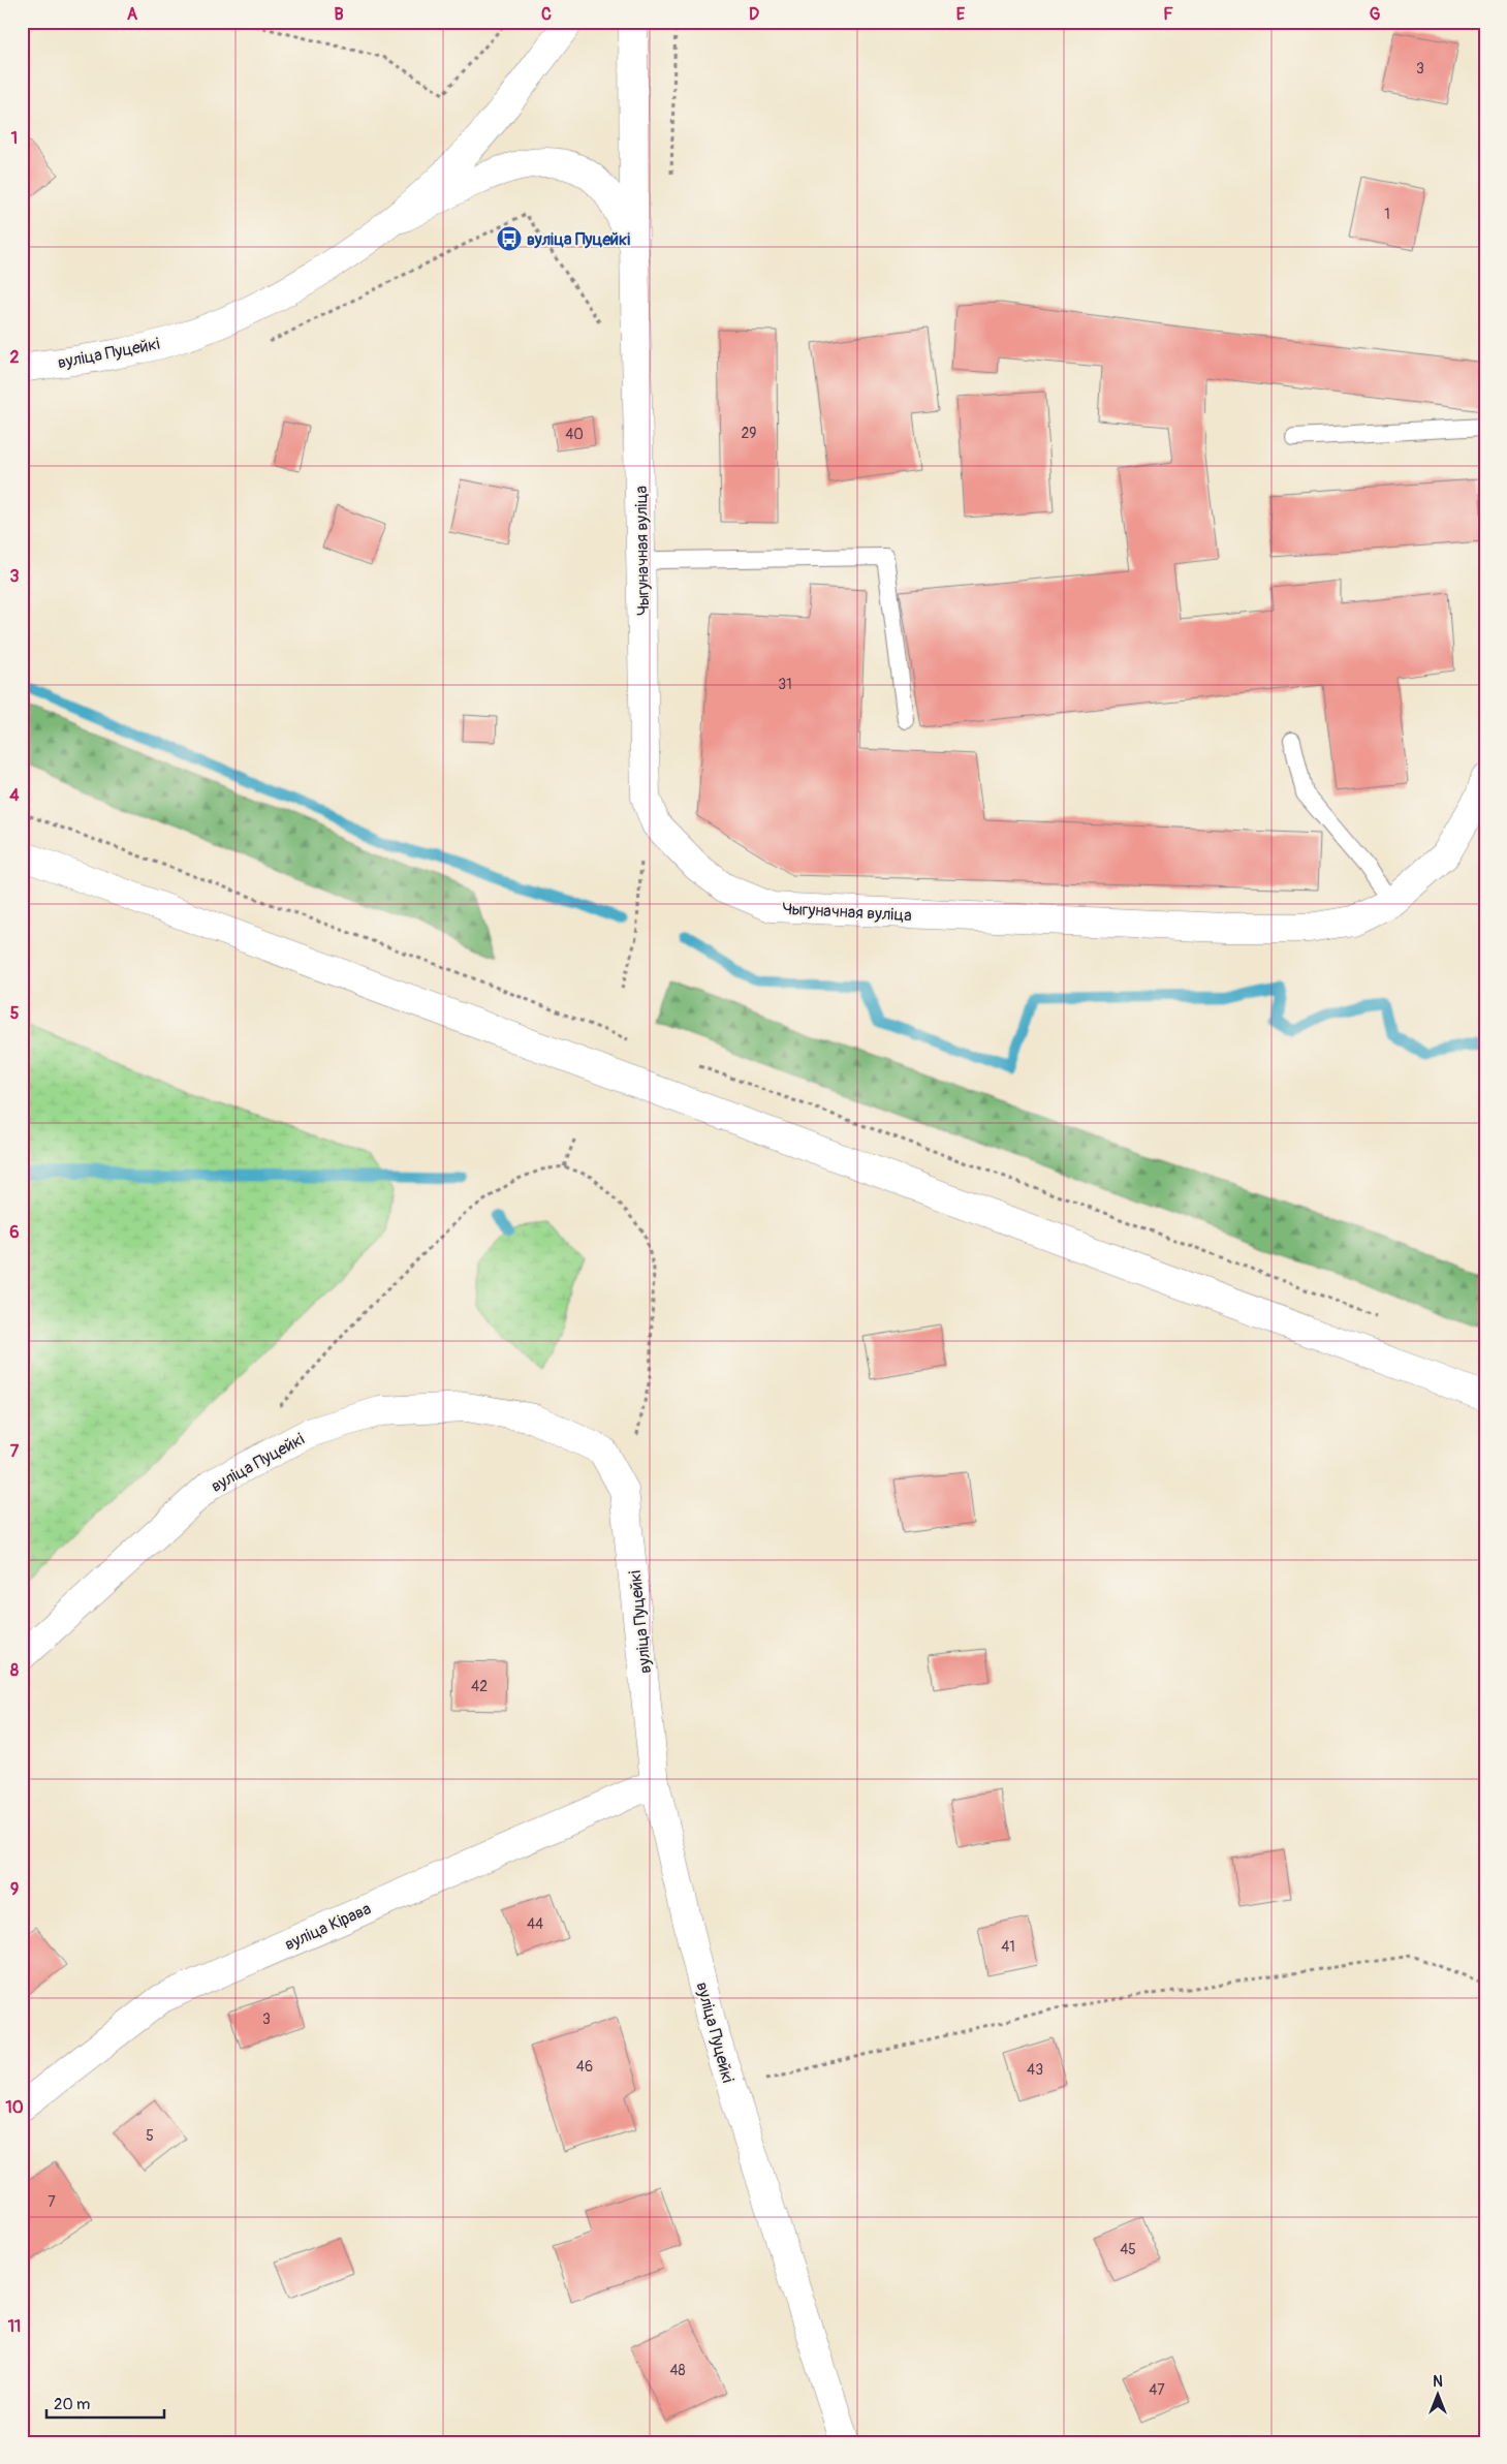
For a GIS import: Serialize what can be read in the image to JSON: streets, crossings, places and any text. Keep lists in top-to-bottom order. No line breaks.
{"streets":{"street":["вуліца Пуцейкі","Чыгуначная вуліца","вуліца Кірава"]},"crossings":[["вуліца Пуцейкі","вуліца Кірава"]],"places":{"bus stop":["вуліца Пуцейкі"]},"house_numbers":["3","1","29","40","31","42","44","41","3","46","43","5","7","45","48","47"],"scale_bar":"20 m","north":"top","grid":{"columns":["A","B","C","D","E","F","G"],"rows":["1","2","3","4","5","6","7","8","9","10","11"]}}
